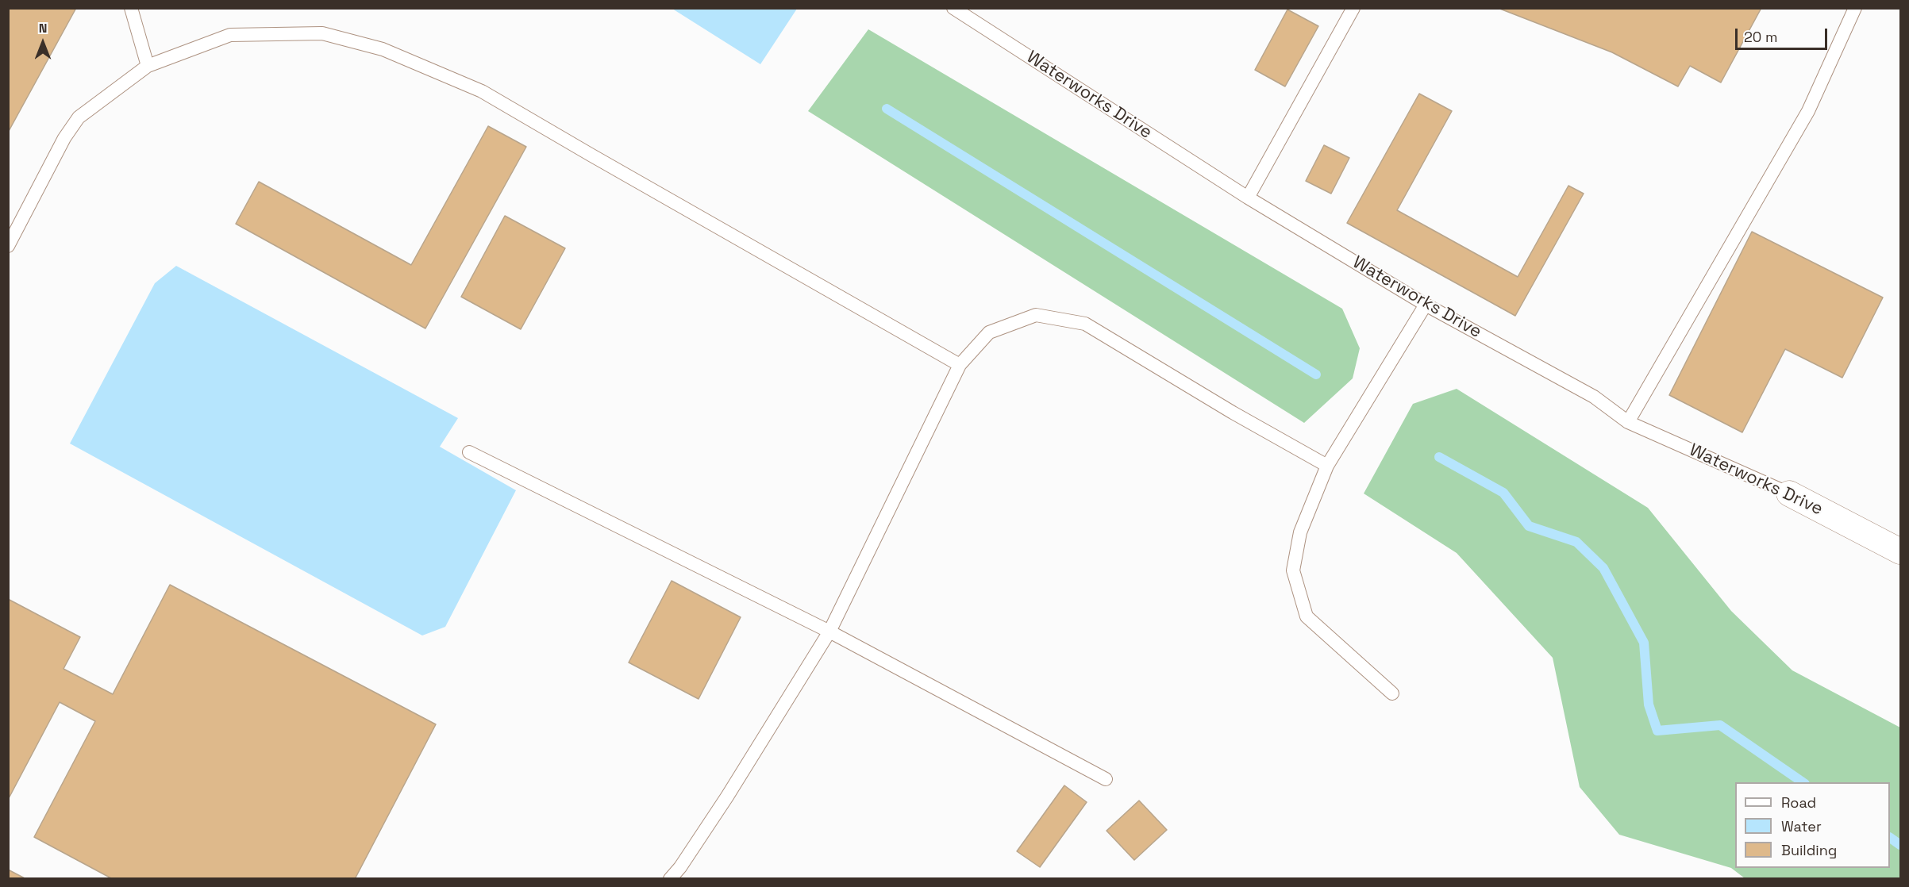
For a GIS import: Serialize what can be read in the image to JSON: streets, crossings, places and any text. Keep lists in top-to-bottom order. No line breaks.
{"streets":{"street":["Waterworks Drive"]},"legend":["Road","Water","Building"],"scale_bar":"20 m","north":"top"}
